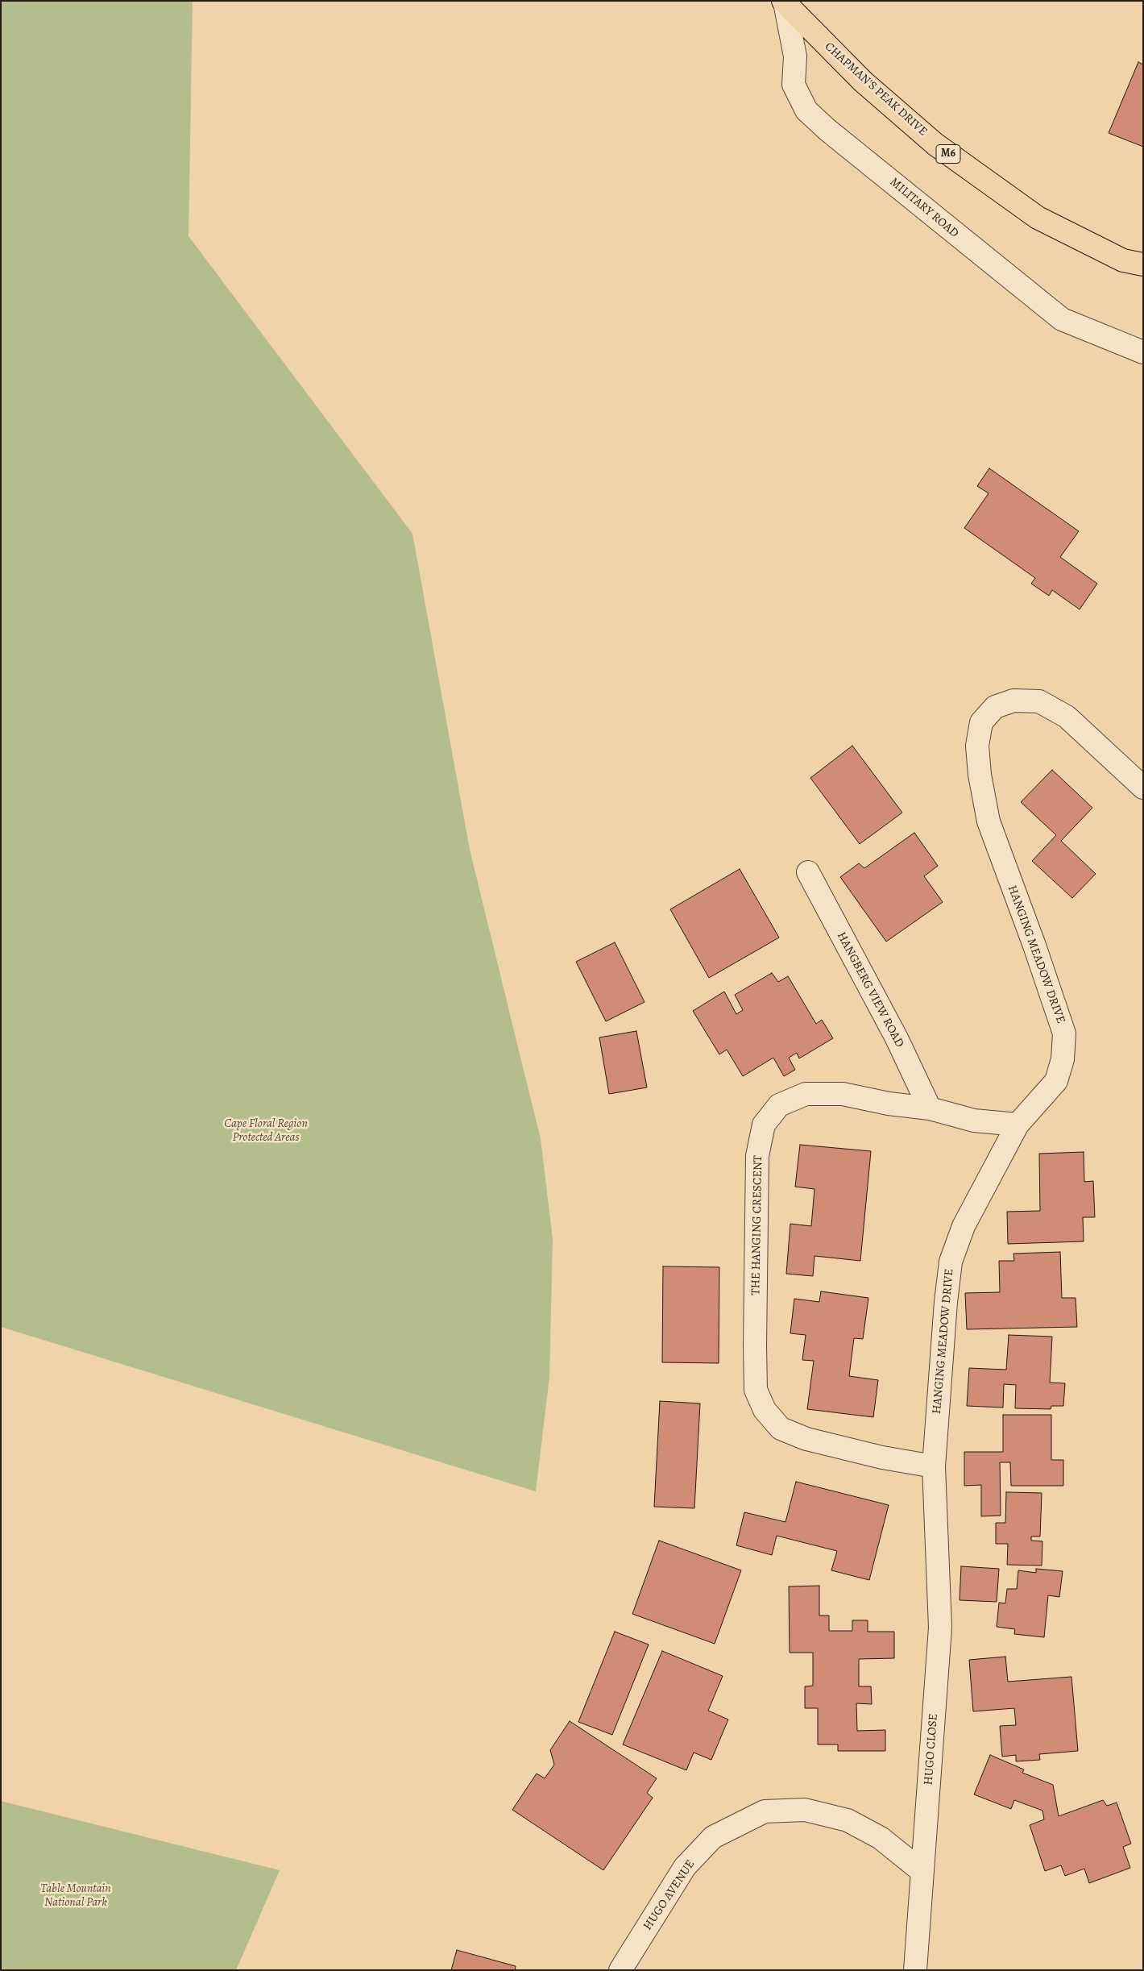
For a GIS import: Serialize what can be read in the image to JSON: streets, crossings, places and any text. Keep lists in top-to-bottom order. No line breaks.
{"streets":{"main road":["CHAPMAN'S PEAK DRIVE","M6"],"street":["MILITARY ROAD","HANGING MEADOW DRIVE","HANGBERG VIEW ROAD","THE HANGING CRESCENT","HUGO CLOSE","HUGO AVENUE"]},"crossings":[["CHAPMAN'S PEAK DRIVE","MILITARY ROAD"],["HANGING MEADOW DRIVE","THE HANGING CRESCENT"],["HANGING MEADOW DRIVE","HUGO CLOSE"],["HANGBERG VIEW ROAD","THE HANGING CRESCENT"],["HUGO CLOSE","HUGO AVENUE"]],"parks":["Cape Floral Region Protected Areas","Table Mountain National Park"]}
